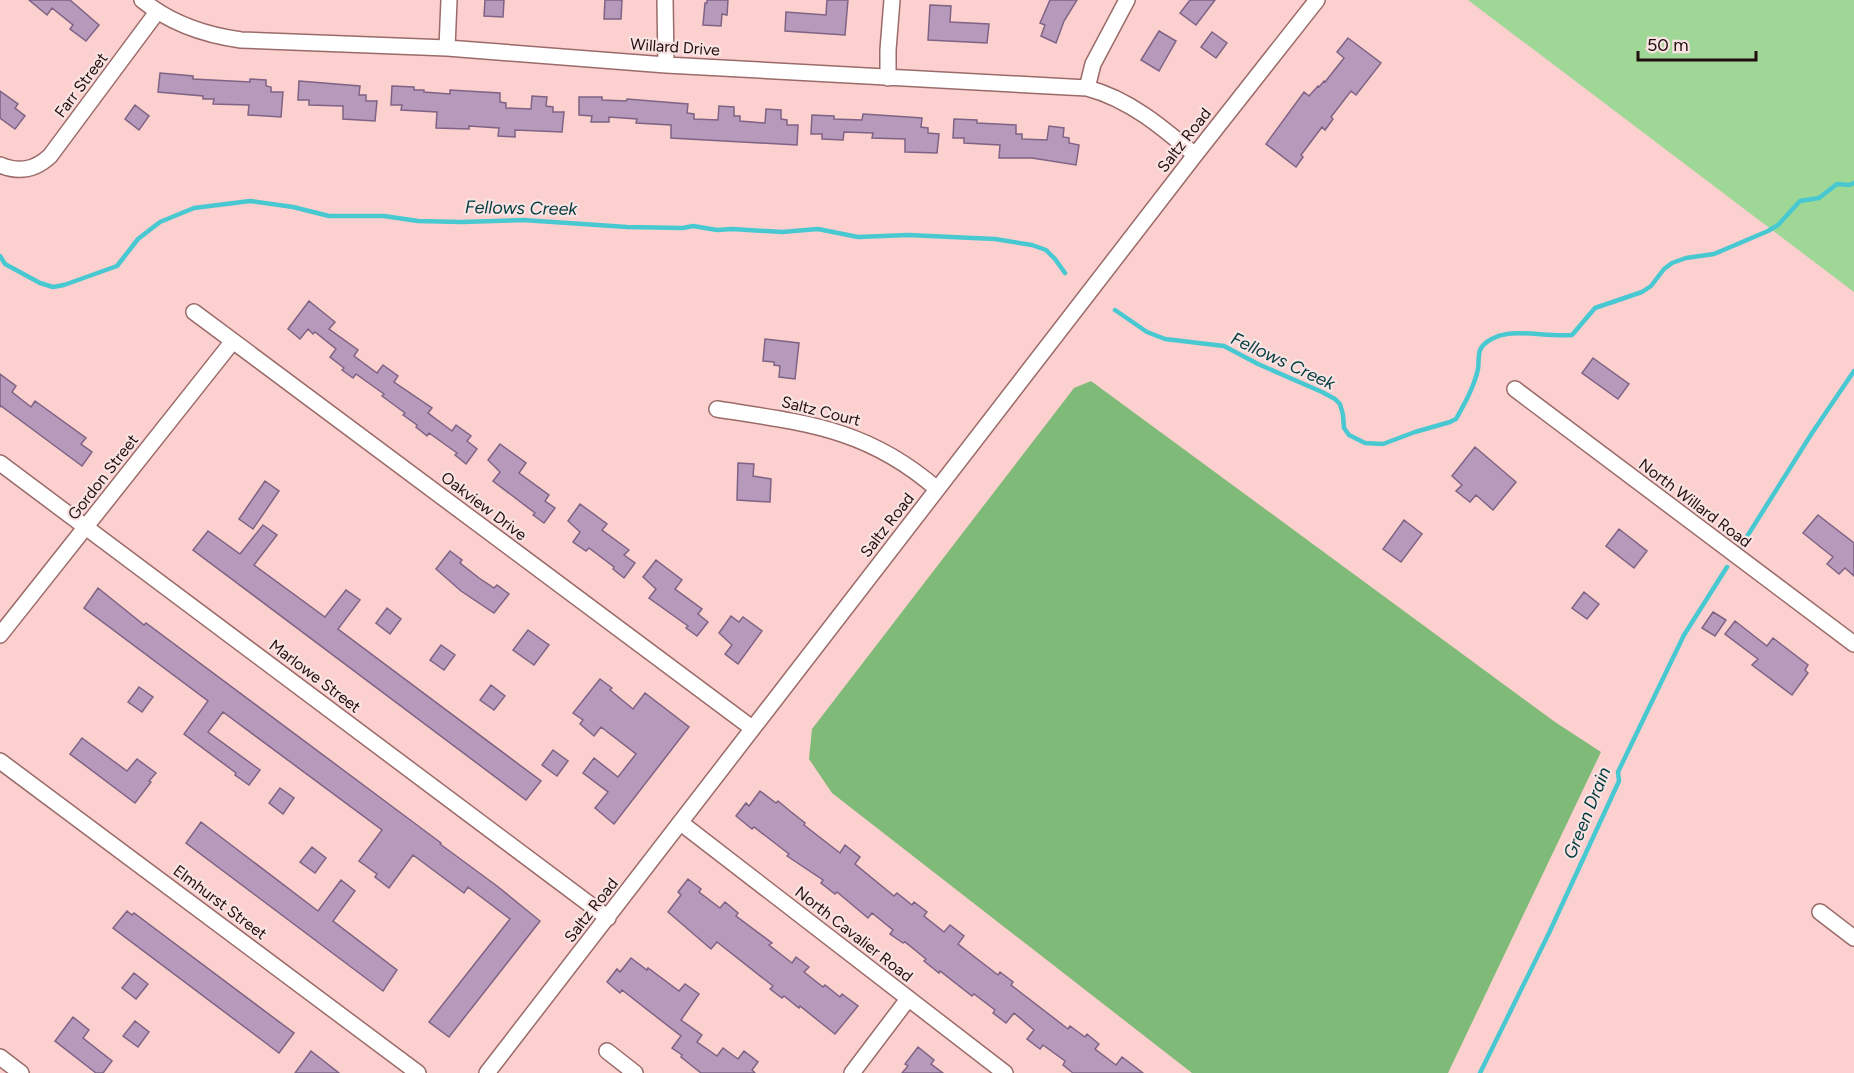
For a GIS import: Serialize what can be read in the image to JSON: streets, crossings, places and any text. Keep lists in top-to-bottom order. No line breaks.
{"streets":{"street":["Willard Drive","Farr Street","Saltz Road","Saltz Court","Gordon Street","North Willard Road","Oakview Drive","Marlowe Street","Elmhurst Street","North Cavalier Road"]},"crossings":[["Willard Drive","Farr Street"],["Willard Drive","Saltz Road"],["Saltz Road","Saltz Court"],["Saltz Road","Oakview Drive"],["Saltz Road","Marlowe Street"],["Saltz Road","North Cavalier Road"],["Gordon Street","Oakview Drive"],["Gordon Street","Marlowe Street"]],"water":["Fellows Creek","Green Drain"],"scale_bar":"50 m"}
